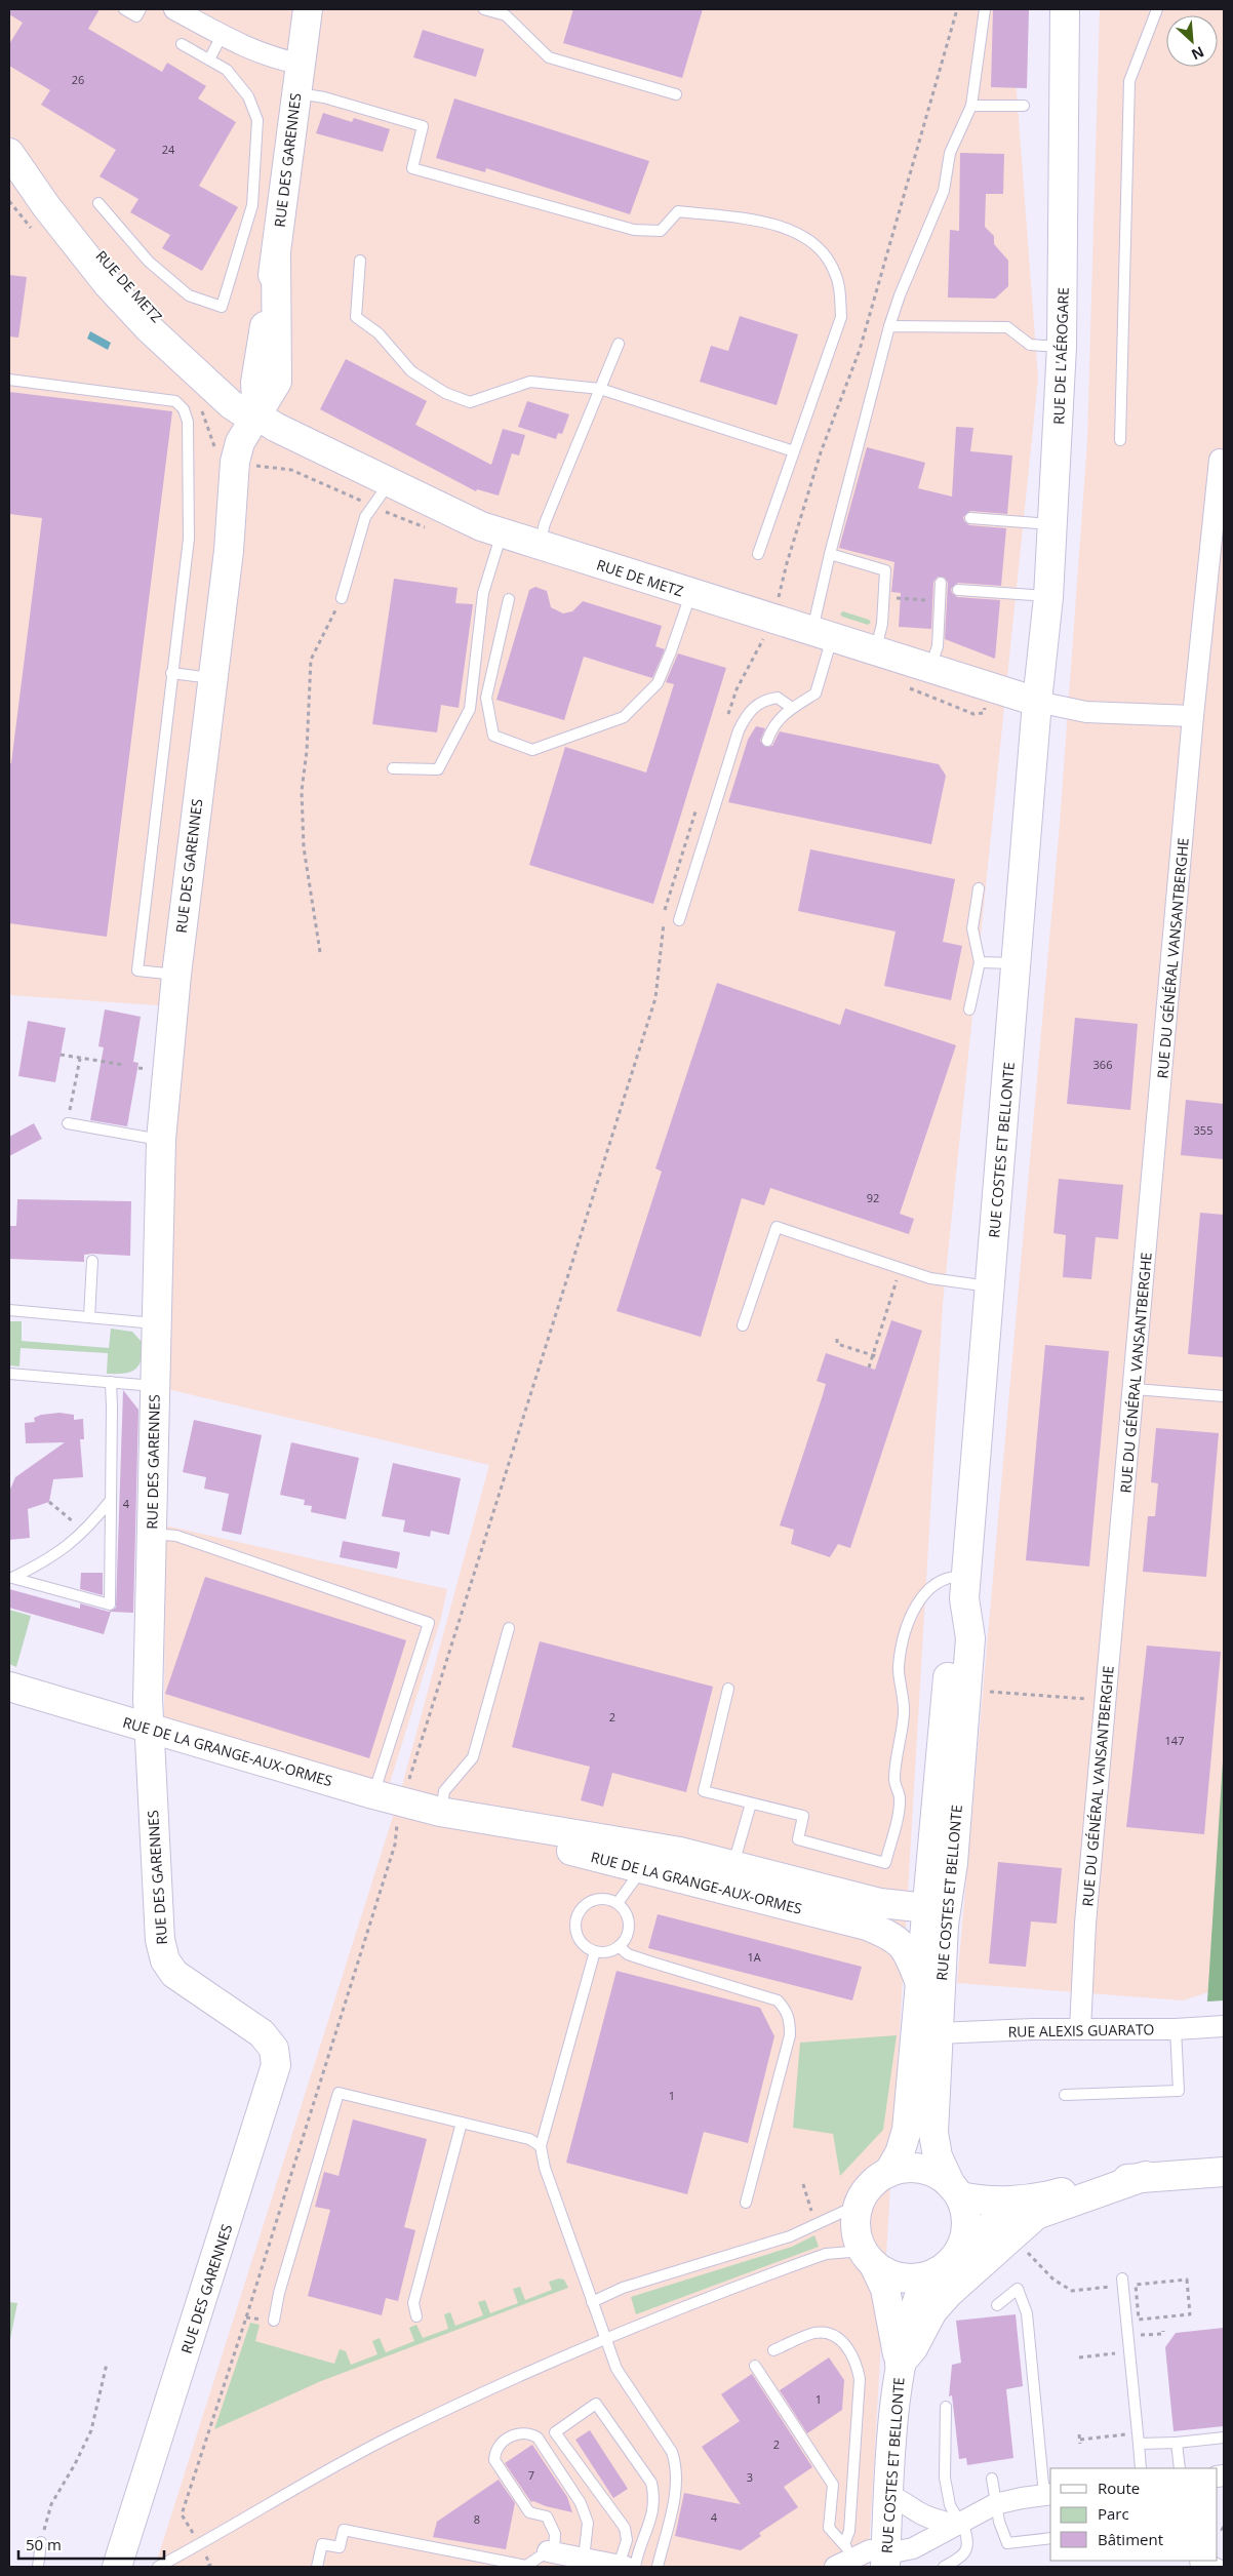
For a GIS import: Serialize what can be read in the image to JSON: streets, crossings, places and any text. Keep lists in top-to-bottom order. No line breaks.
{"streets":{"main road":["RUE DES GARENNES","RUE DE METZ","RUE DE L'AÉROGARE","RUE COSTES ET BELLONTE","RUE DE LA GRANGE-AUX-ORMES"],"street":["RUE DU GÉNÉRAL VANSANTBERGHE","RUE ALEXIS GUARATO"]},"crossings":[["RUE DES GARENNES","RUE DE METZ"],["RUE DES GARENNES","RUE DE LA GRANGE-AUX-ORMES"],["RUE DE METZ","RUE DE L'AÉROGARE"],["RUE DE METZ","RUE COSTES ET BELLONTE"],["RUE DE L'AÉROGARE","RUE COSTES ET BELLONTE"],["RUE DU GÉNÉRAL VANSANTBERGHE","RUE ALEXIS GUARATO"],["RUE COSTES ET BELLONTE","RUE DE LA GRANGE-AUX-ORMES"],["RUE COSTES ET BELLONTE","RUE ALEXIS GUARATO"]],"house_numbers":["26","24","366","355","92","4","2","147","1A","1","1","2","7","3","4","8"],"legend":["Route","Parc","Bâtiment"],"scale_bar":"50 m","north":"bottom right"}
